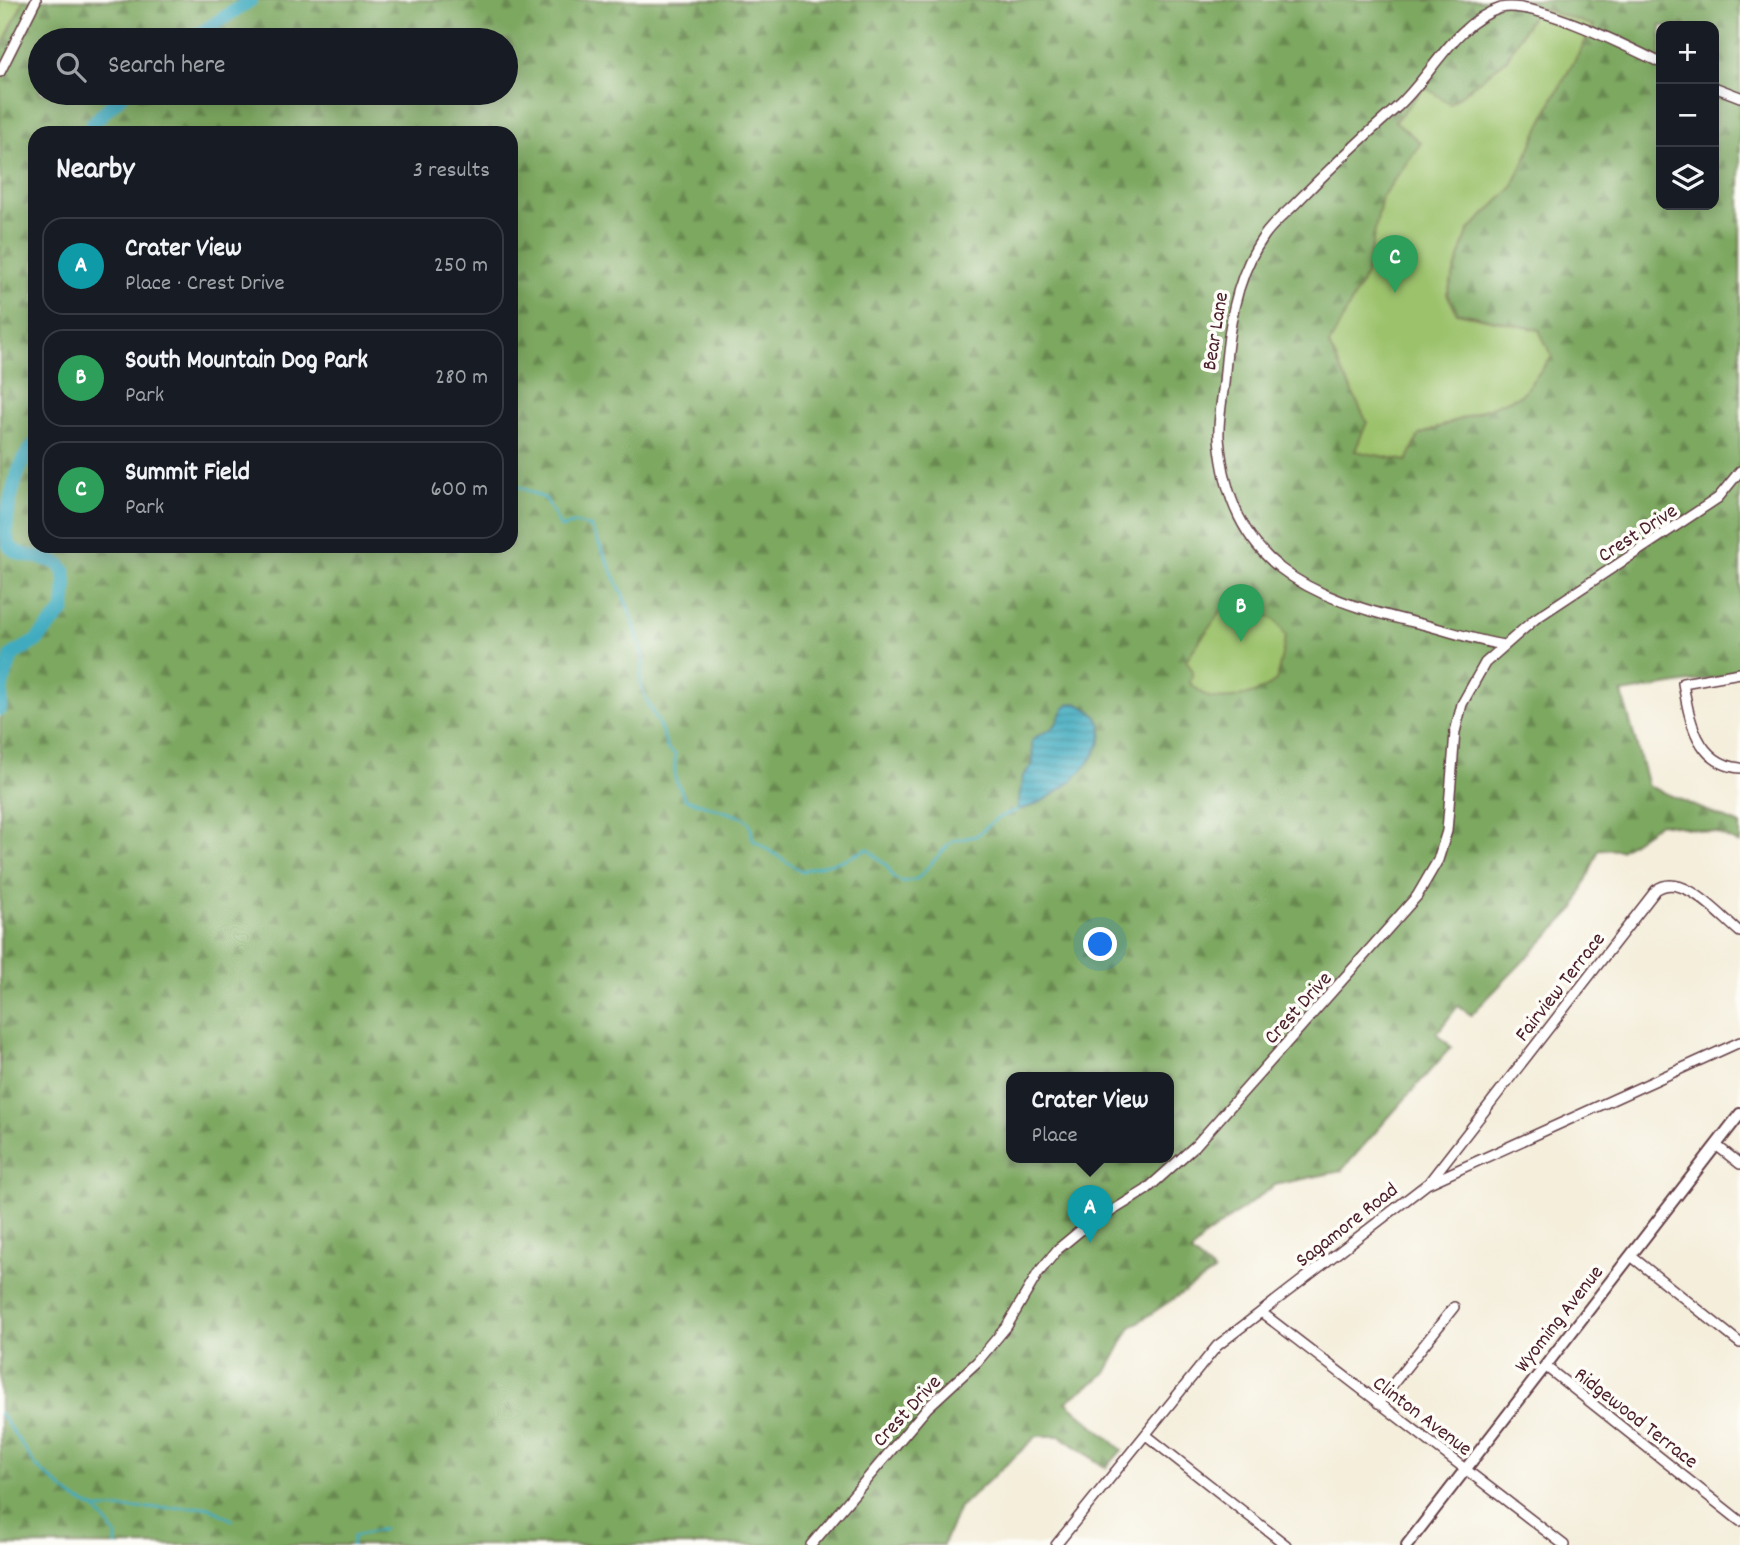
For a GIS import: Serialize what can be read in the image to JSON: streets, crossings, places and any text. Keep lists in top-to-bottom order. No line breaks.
{"streets":{"main road":["Wyoming Avenue"],"street":["Bear Lane","Crest Drive","Fairview Terrace","Sagamore Road","Clinton Avenue","Ridgewood Terrace"]},"crossings":[["Bear Lane","Crest Drive"],["Fairview Terrace","Sagamore Road"],["Sagamore Road","Clinton Avenue"],["Wyoming Avenue","Clinton Avenue"],["Wyoming Avenue","Ridgewood Terrace"]],"page":{"map_buttons":["+","−"],"search":"Search here","heading":["Nearby","3 results"],"list":[{"mark":"A","name":"Crater View","note":"Place · Crest Drive","value":"250 m"},{"mark":"B","name":"South Mountain Dog Park","note":"Park","value":"280 m"},{"mark":"C","name":"Summit Field","note":"Park","value":"600 m"}],"pins":["C","B","A"],"popup":["Crater View","Place"]}}
